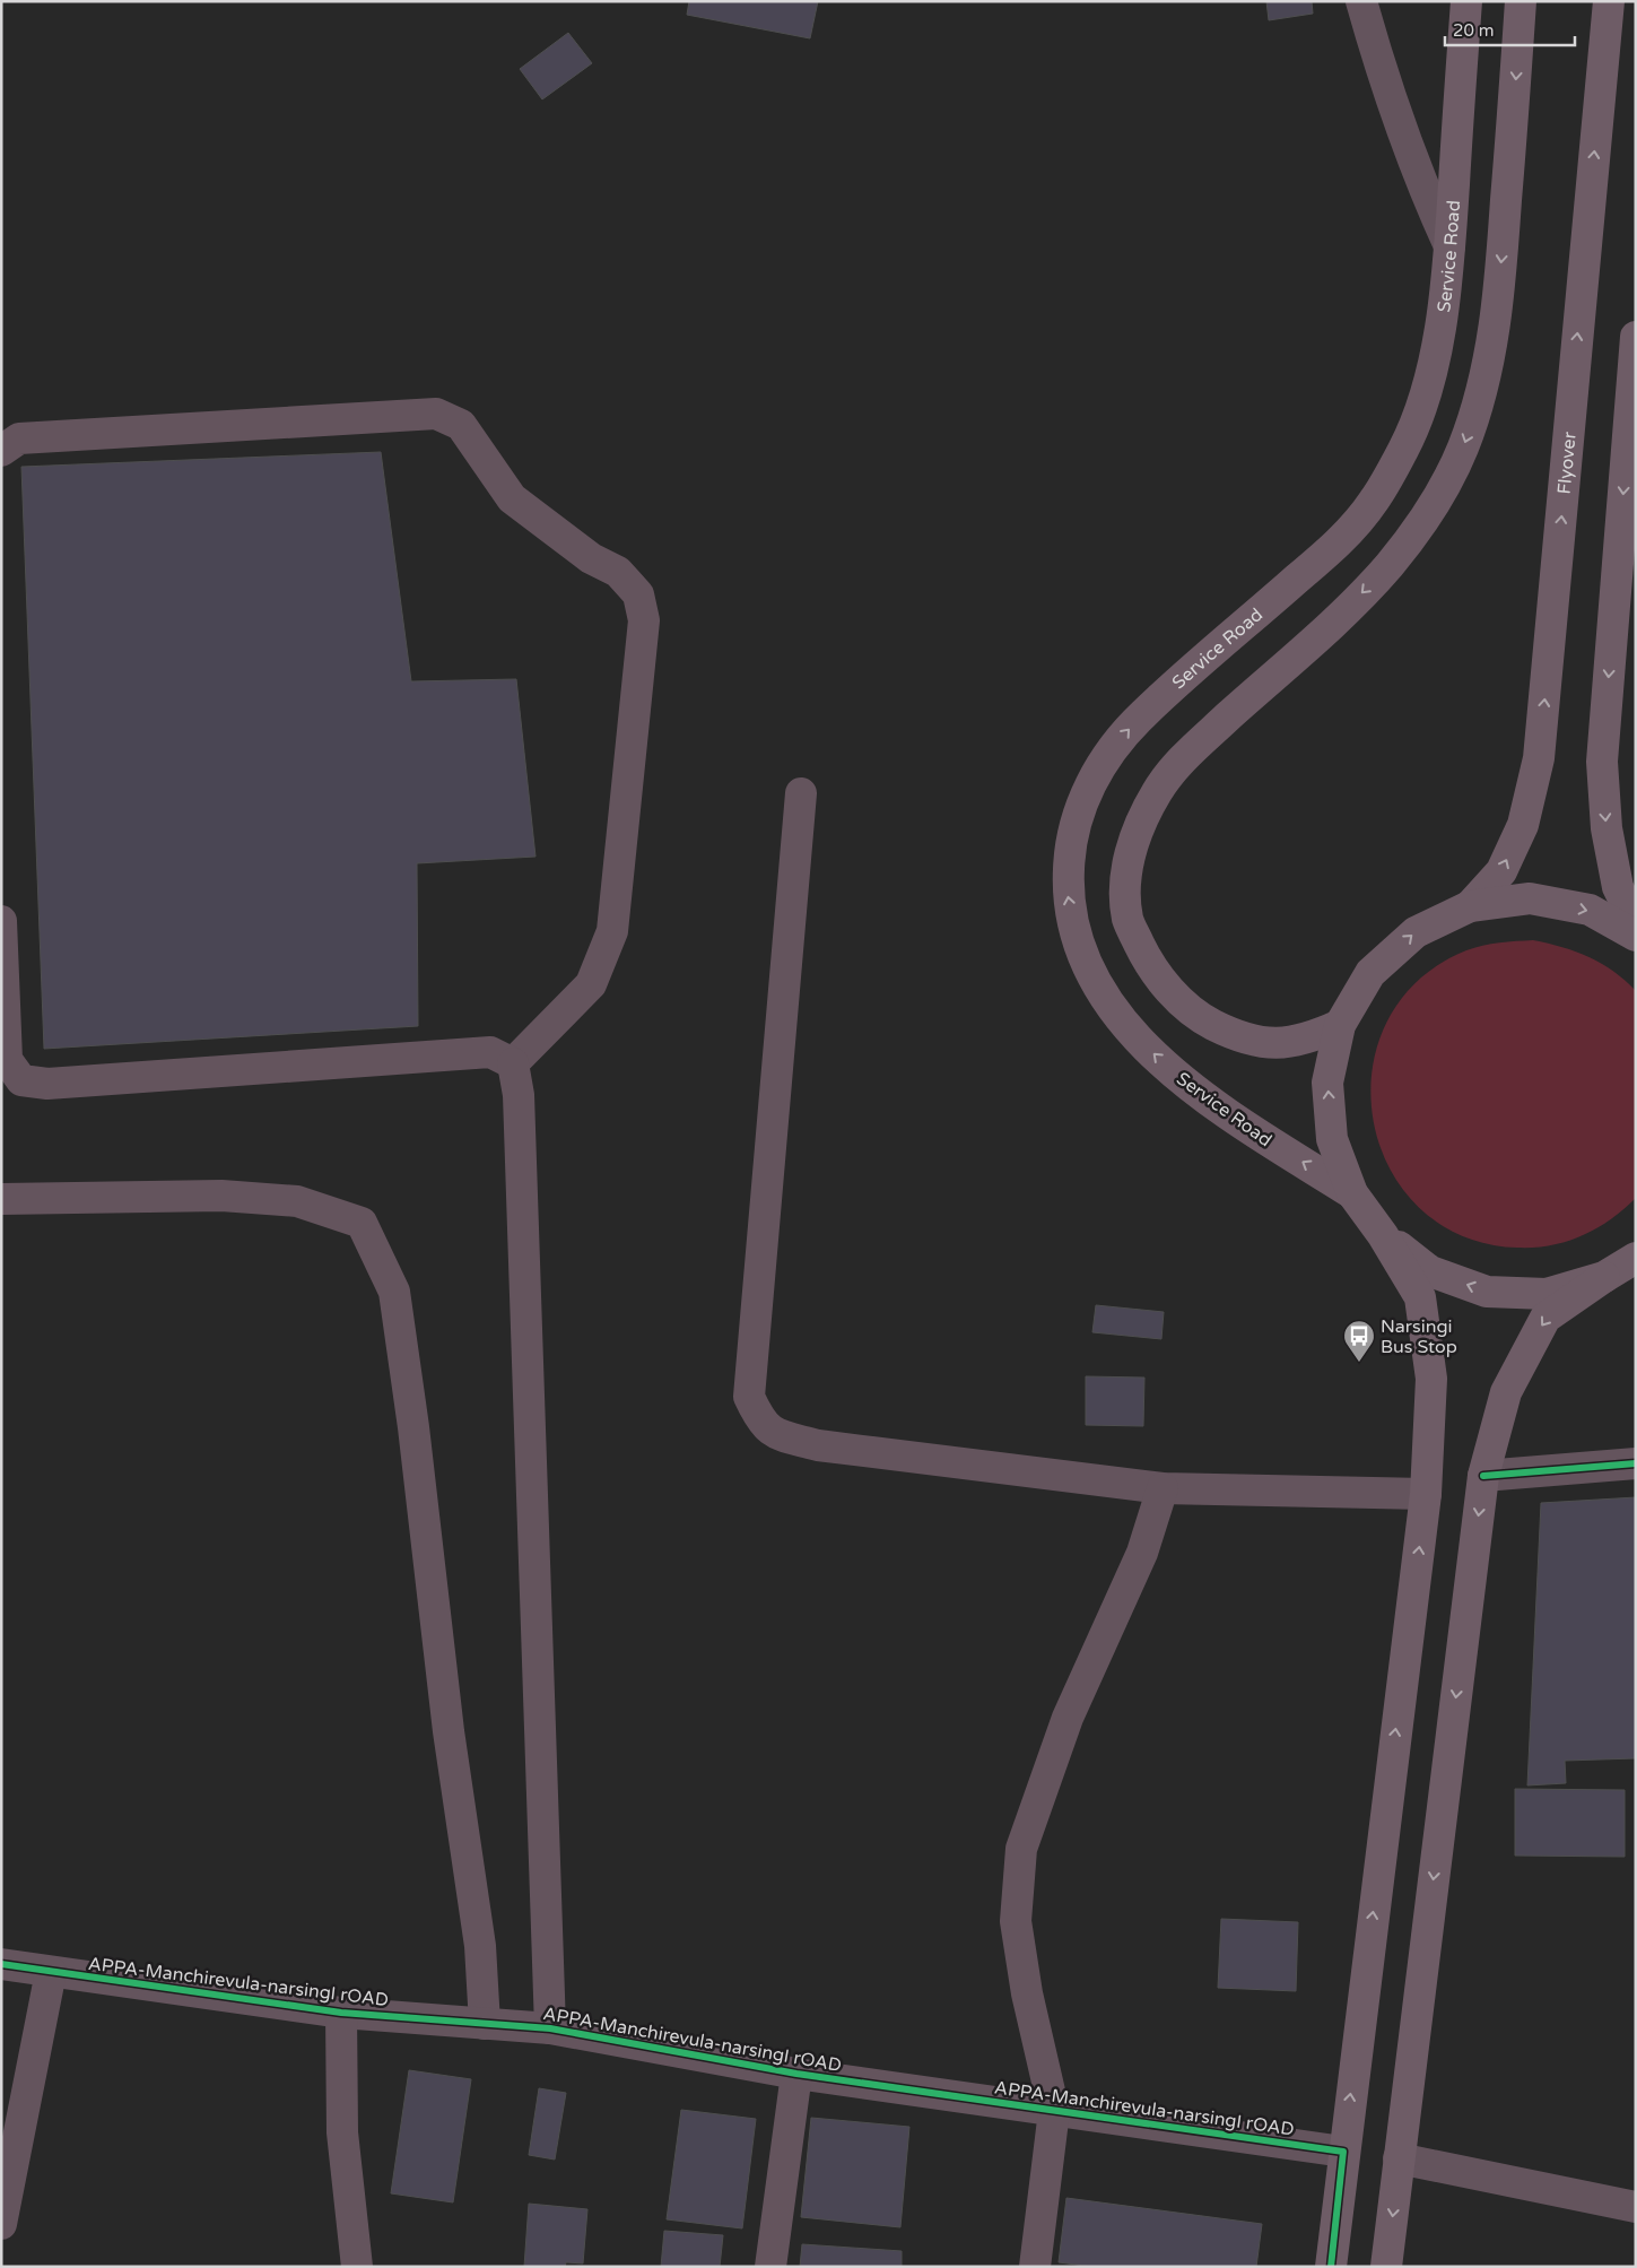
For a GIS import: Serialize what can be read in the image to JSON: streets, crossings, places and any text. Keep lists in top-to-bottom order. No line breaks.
{"streets":{"main road":["Service Road","Flyover"],"street":["APPA-Manchirevula-narsingI rOAD"]},"places":{"bus stop":["Narsingi Bus Stop"]},"scale_bar":"20 m"}
